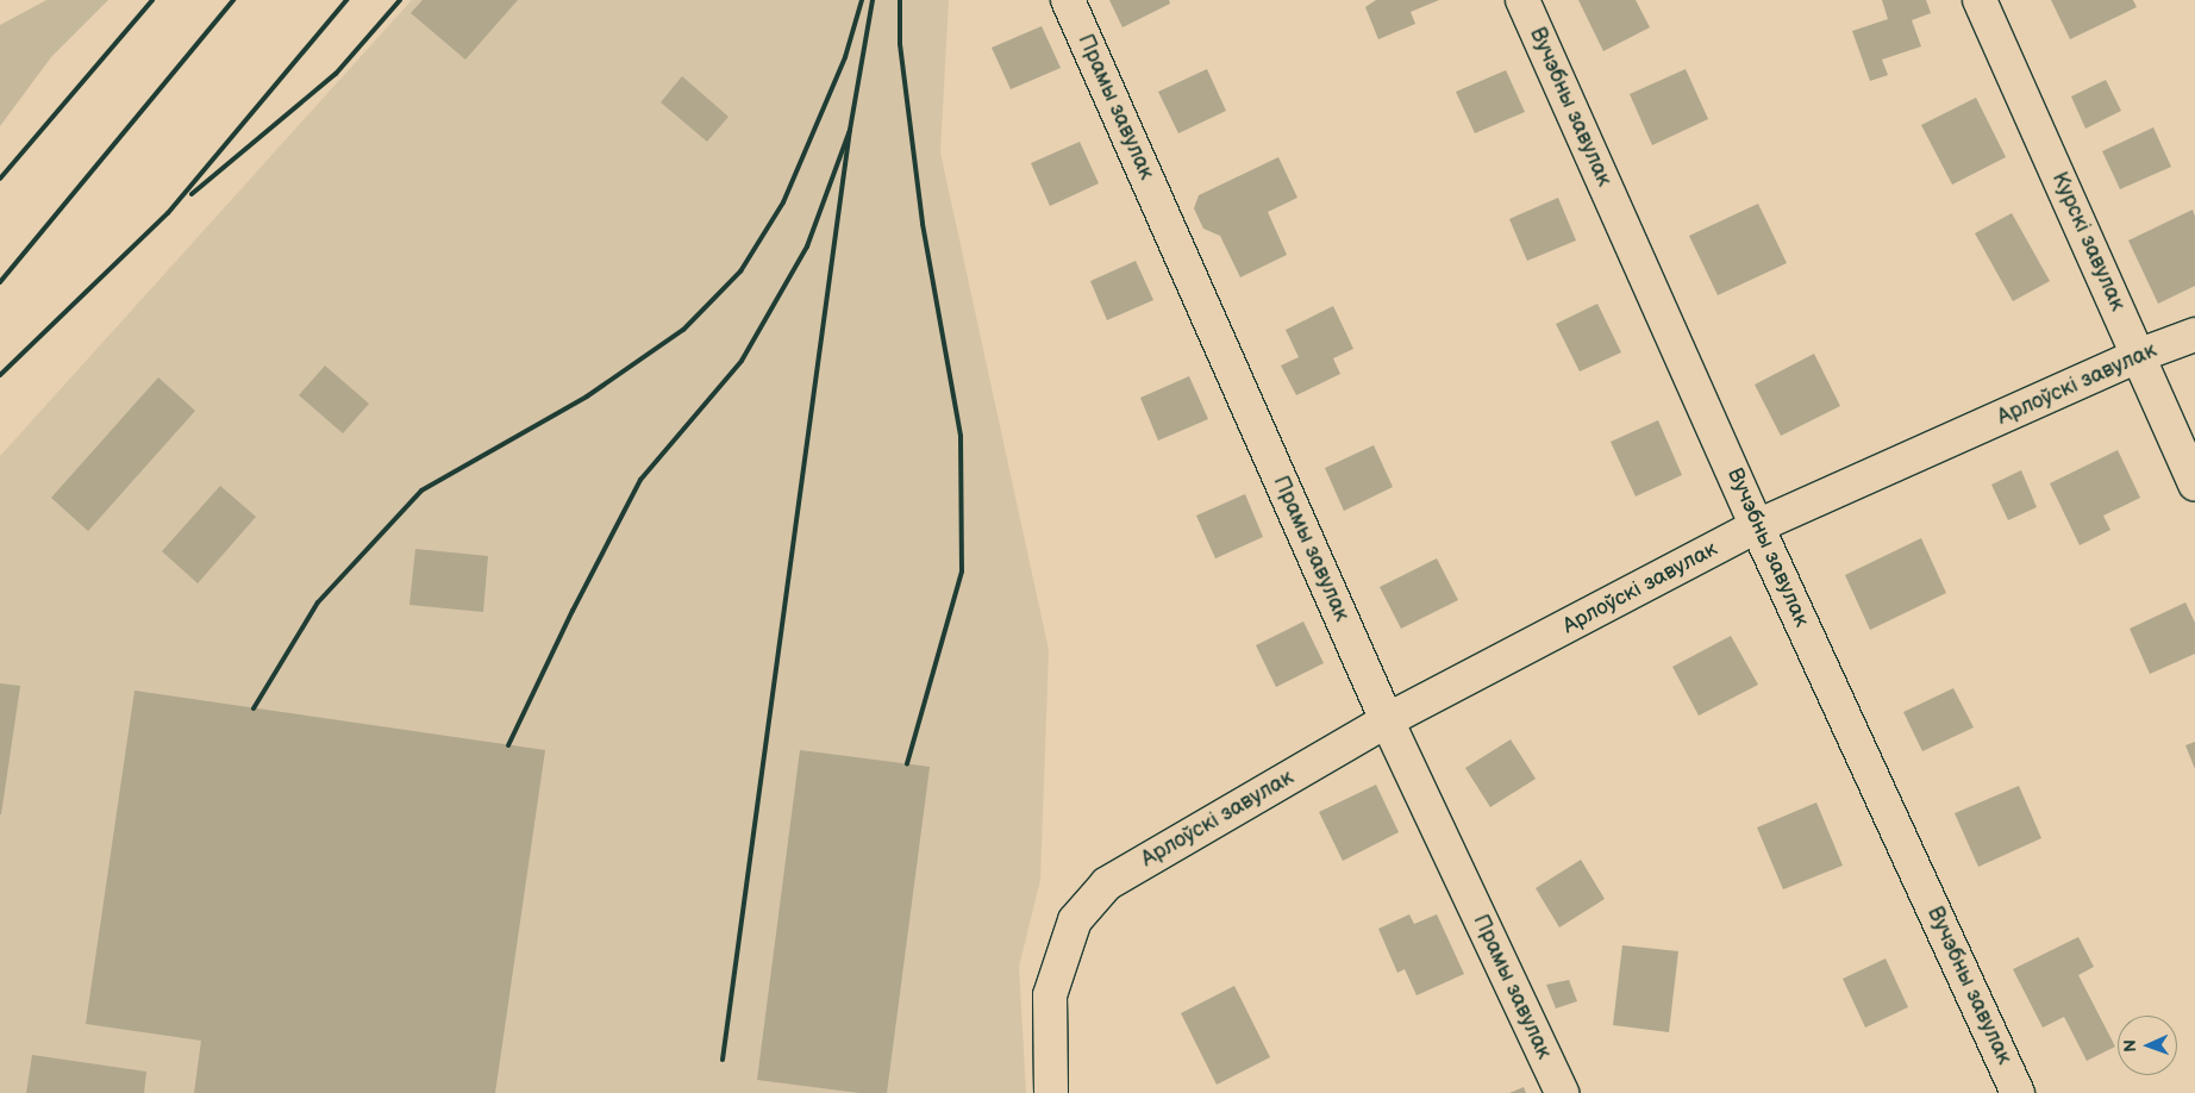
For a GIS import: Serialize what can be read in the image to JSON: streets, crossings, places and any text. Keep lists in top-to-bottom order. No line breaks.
{"streets":{"street":["Прамы завулак","Вучэбны завулак","Курскі завулак","Арлоўскі завулак"]},"crossings":[["Прамы завулак","Арлоўскі завулак"],["Вучэбны завулак","Арлоўскі завулак"],["Курскі завулак","Арлоўскі завулак"]],"north":"left"}
